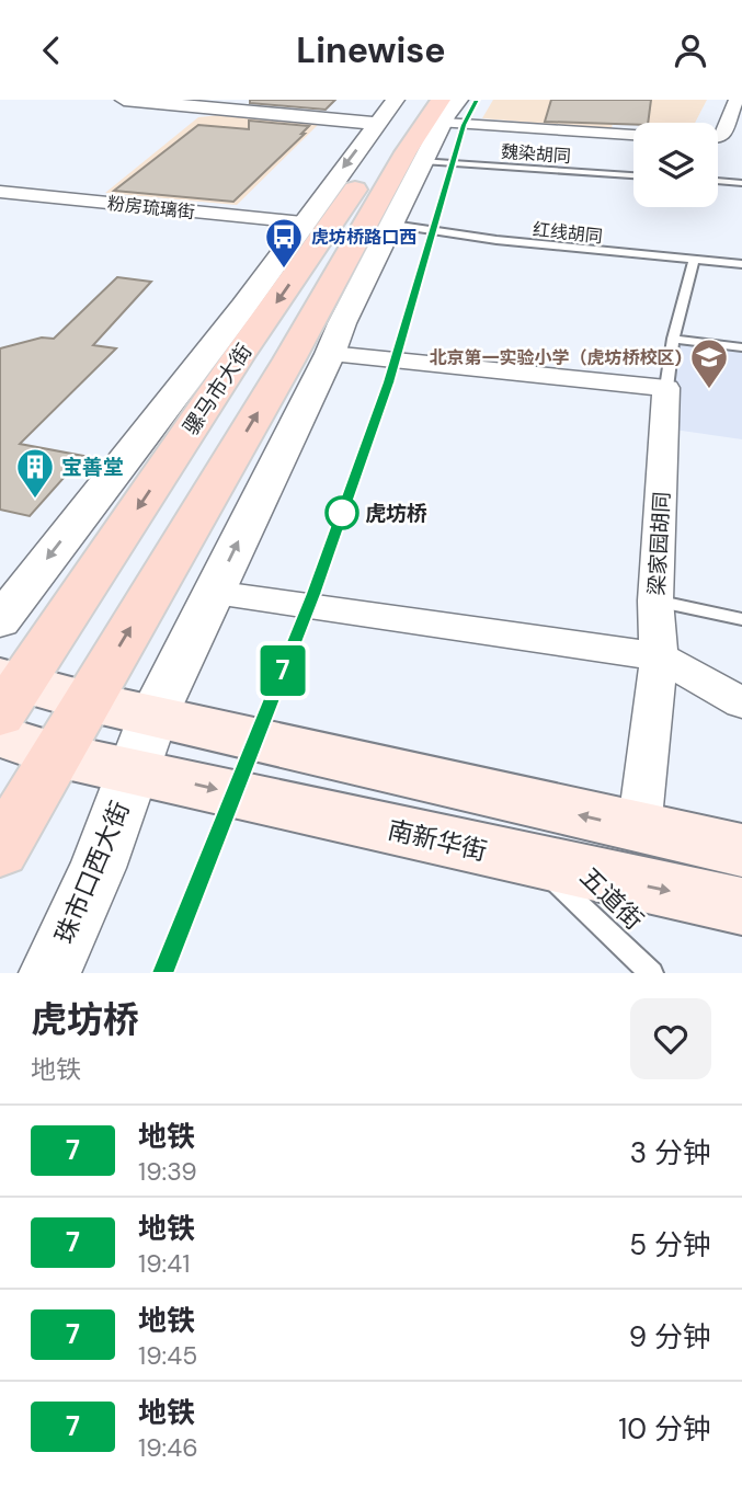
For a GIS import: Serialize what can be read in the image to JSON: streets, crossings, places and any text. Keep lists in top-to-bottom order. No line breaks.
{"streets":{"main road":["骡马市大街","南新华街"],"street":["粉房琉璃街","梁家园胡同","珠市口西大街"],"lane":["魏染胡同","红线胡同","五道街"]},"crossings":[["粉房琉璃街","骡马市大街"],["红线胡同","梁家园胡同"],["南新华街","珠市口西大街"],["南新华街","五道街"]],"places":{"bus stop":["虎坊桥路口西"],"school or university":["北京第一实验小学（虎坊桥校区)"],"building":["宝善堂"],"other":["虎坊桥"]},"lines":["metro line 7"],"page":{"header":"Linewise","on_map":"7","heading":["虎坊桥","地铁"],"list":[{"mark":"7","name":"地铁","note":"19:39","value":"3 分钟"},{"mark":"7","name":"地铁","note":"19:41","value":"5 分钟"},{"mark":"7","name":"地铁","note":"19:45","value":"9 分钟"},{"mark":"7","name":"地铁","note":"19:46","value":"10 分钟"}]}}
